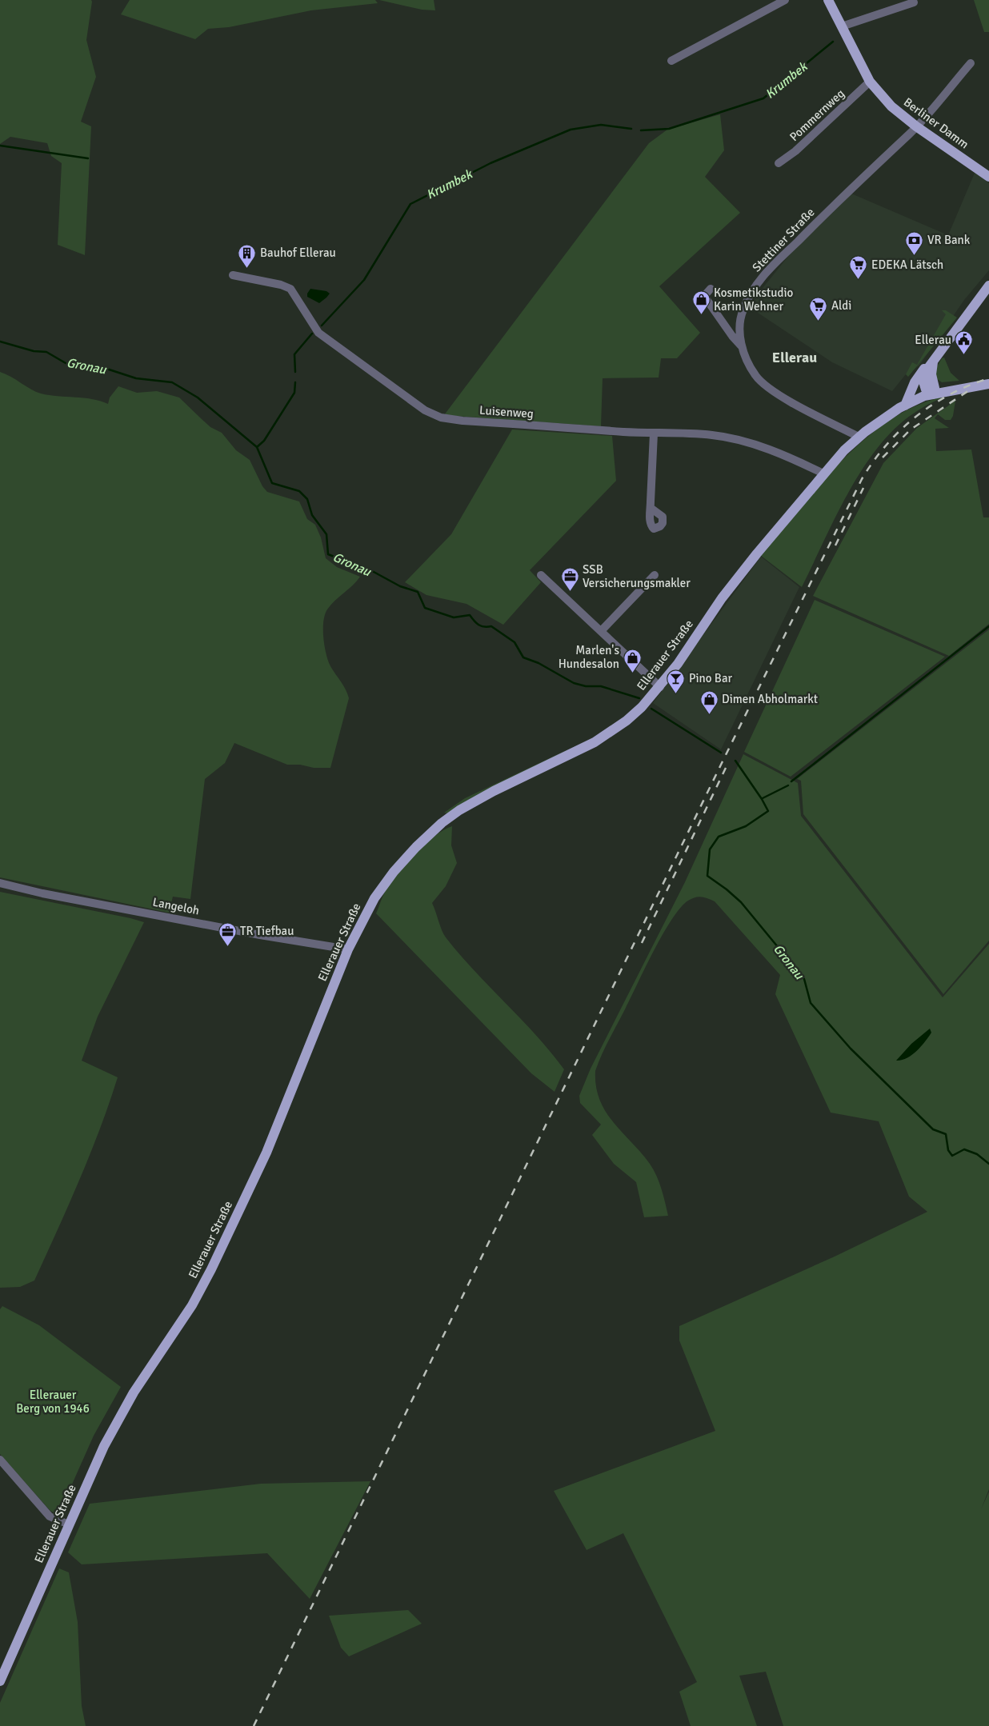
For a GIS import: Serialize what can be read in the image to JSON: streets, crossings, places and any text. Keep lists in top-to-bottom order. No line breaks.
{"streets":{"main road":["Berliner Damm","Ellerauer Straße"],"street":["Pommernweg","Stettiner Straße","Luisenweg","Langeloh"]},"crossings":[["Pommernweg","Berliner Damm"],["Berliner Damm","Stettiner Straße"],["Stettiner Straße","Ellerauer Straße"],["Luisenweg","Ellerauer Straße"],["Ellerauer Straße","Langeloh"]],"districts":["Ellerau"],"water":["Krumbek","Gronau"],"parks":["Ellerauer Berg von 1946"],"places":{"bank":["VR Bank"],"building":["Bauhof Ellerau"],"supermarket":["EDEKA Lätsch","Aldi"],"shop":["Kosmetikstudio Karin Wehner","Marlen's Hundesalon","Dimen Abholmarkt"],"public building":["Ellerau"],"office":["SSB Versicherungsmakler","TR Tiefbau"],"bar":["Pino Bar"]}}
